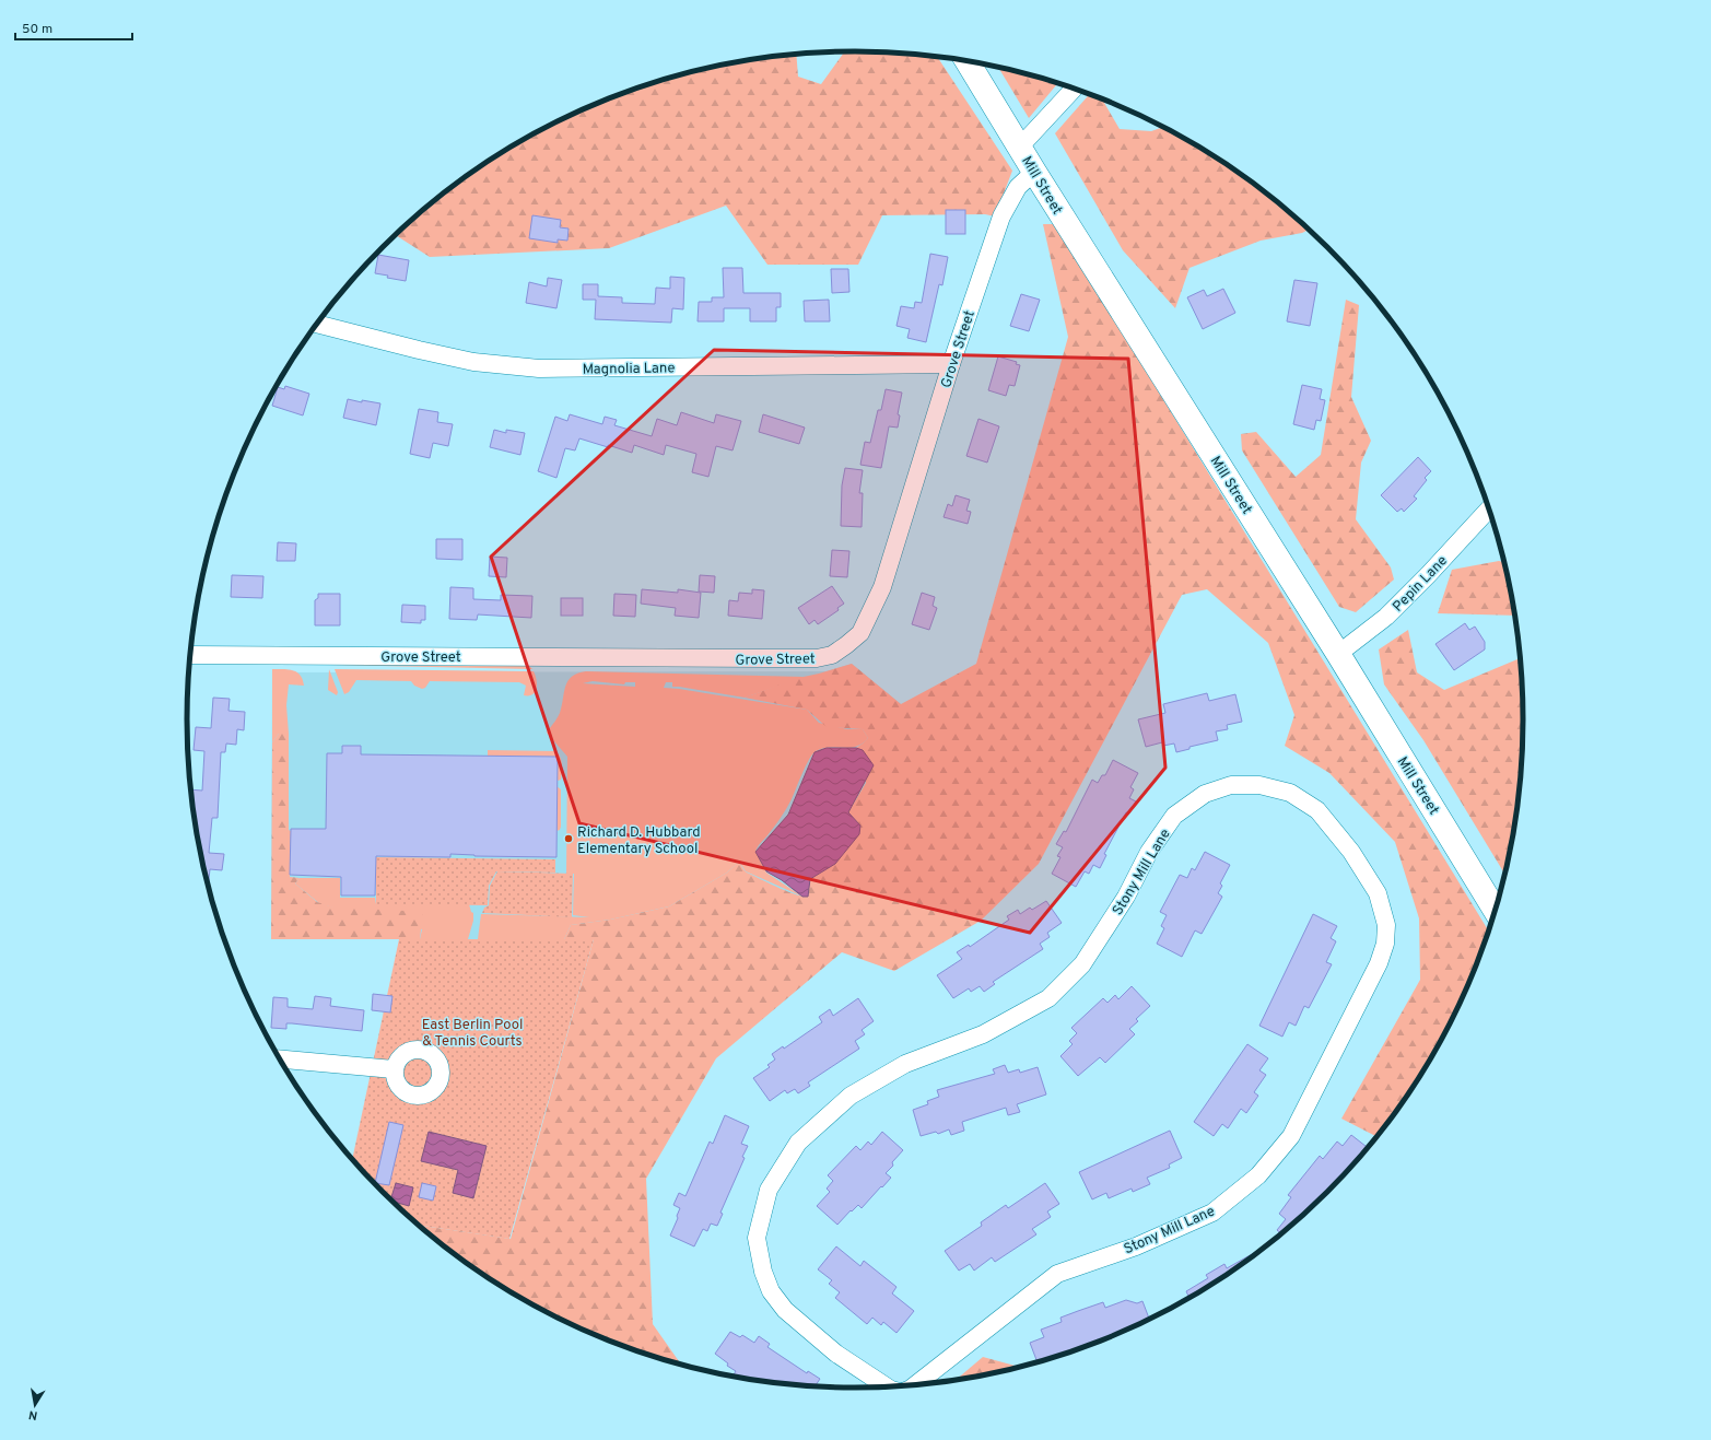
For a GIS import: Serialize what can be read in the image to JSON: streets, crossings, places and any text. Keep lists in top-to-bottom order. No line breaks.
{"streets":{"main road":["Mill Street"],"street":["Grove Street","Magnolia Lane","Pepin Lane","Stony Mill Lane"]},"crossings":[["Mill Street","Grove Street"],["Mill Street","Pepin Lane"],["Grove Street","Magnolia Lane"]],"parks":["East Berlin Pool & Tennis Courts"],"places":["Richard D. Hubbard Elementary School"],"scale_bar":"50 m","north":"bottom"}
